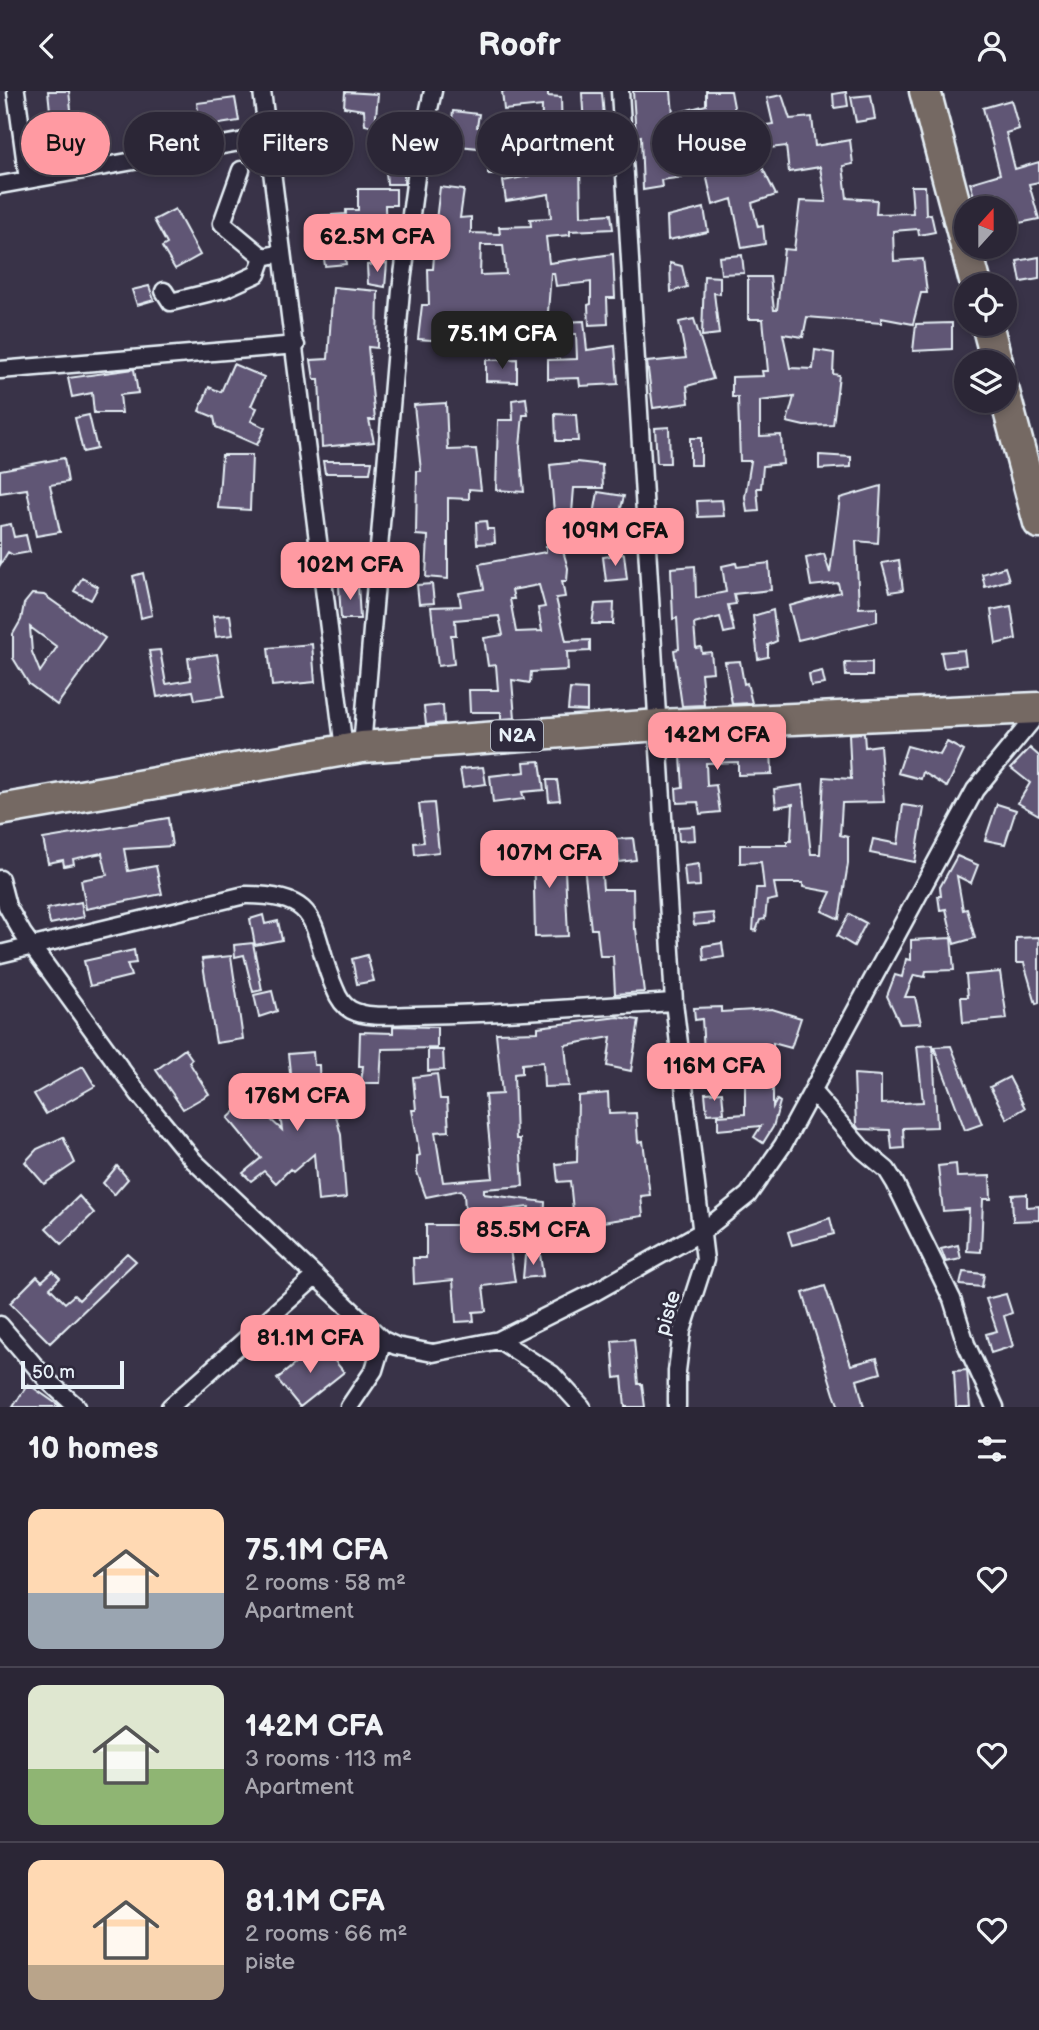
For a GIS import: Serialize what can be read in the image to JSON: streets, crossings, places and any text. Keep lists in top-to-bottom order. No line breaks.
{"streets":{"highway":["N2A"],"street":["piste"]},"crossings":[["N2A","piste"]],"scale_bar":"50 m","north":"top","page":{"header":"Roofr","chip":["Buy","Rent","Filters","New","Apartment","House"],"price":["62.5M CFA","75.1M CFA","109M CFA","102M CFA","142M CFA","107M CFA","116M CFA","176M CFA","85.5M CFA","81.1M CFA"],"scale":"50 m","heading":"10 homes","list":[{"name":"75.1M CFA","note":"2 rooms · 58 m² · Apartment"},{"name":"142M CFA","note":"3 rooms · 113 m² · Apartment"},{"name":"81.1M CFA","note":"2 rooms · 66 m² · piste"}]}}
